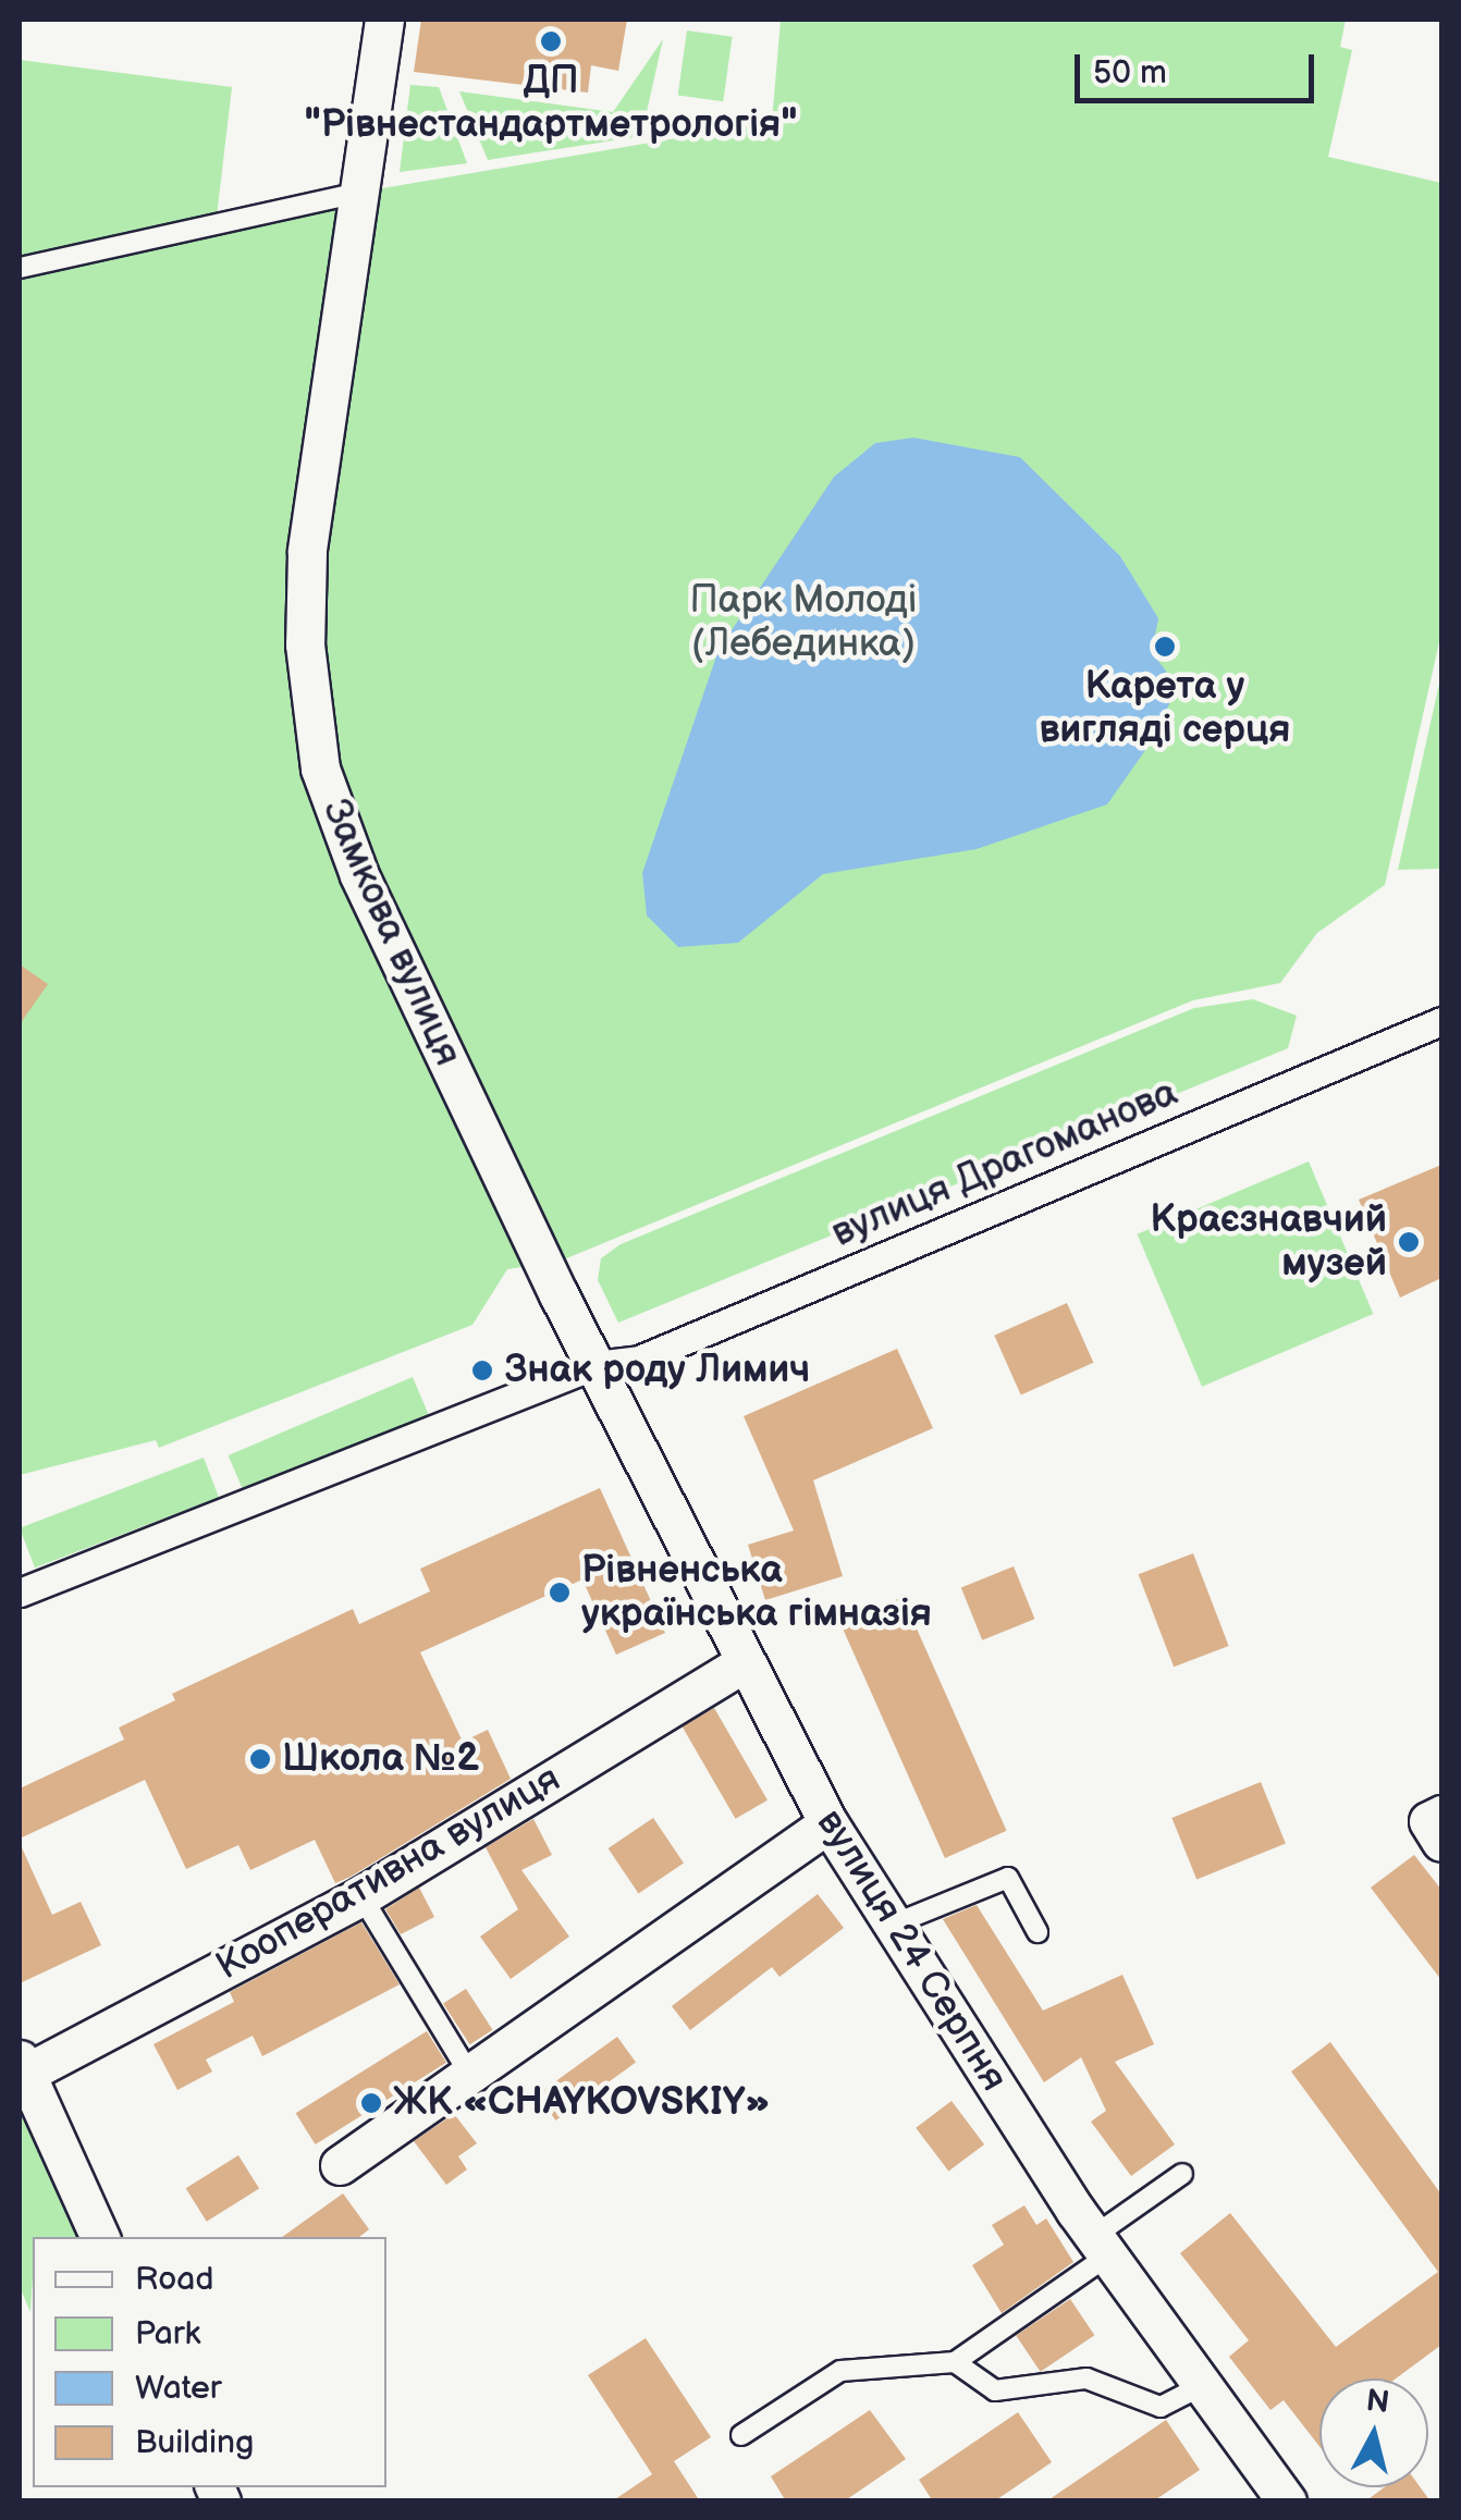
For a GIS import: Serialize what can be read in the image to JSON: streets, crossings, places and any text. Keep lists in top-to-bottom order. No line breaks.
{"streets":{"street":["Замкова вулиця","вулиця Драгоманова","Кооперативна вулиця","вулиця 24 Серпня"]},"crossings":[["Замкова вулиця","вулиця Драгоманова"],["Замкова вулиця","вулиця 24 Серпня"],["вулиця Драгоманова","вулиця 24 Серпня"],["Кооперативна вулиця","вулиця 24 Серпня"]],"parks":["Парк Молоді (Лебединка)"],"places":["ДП \"Рівнестандартметрологія\"","Карета у вигляді серця","Краєзнавчий музей","Знак роду Лимич","Рівненська українська гімназія","Школа №2","ЖК «CHAYKOVSKIY»"],"legend":["Road","Park","Water","Building"],"scale_bar":"50 m","north":"top"}
